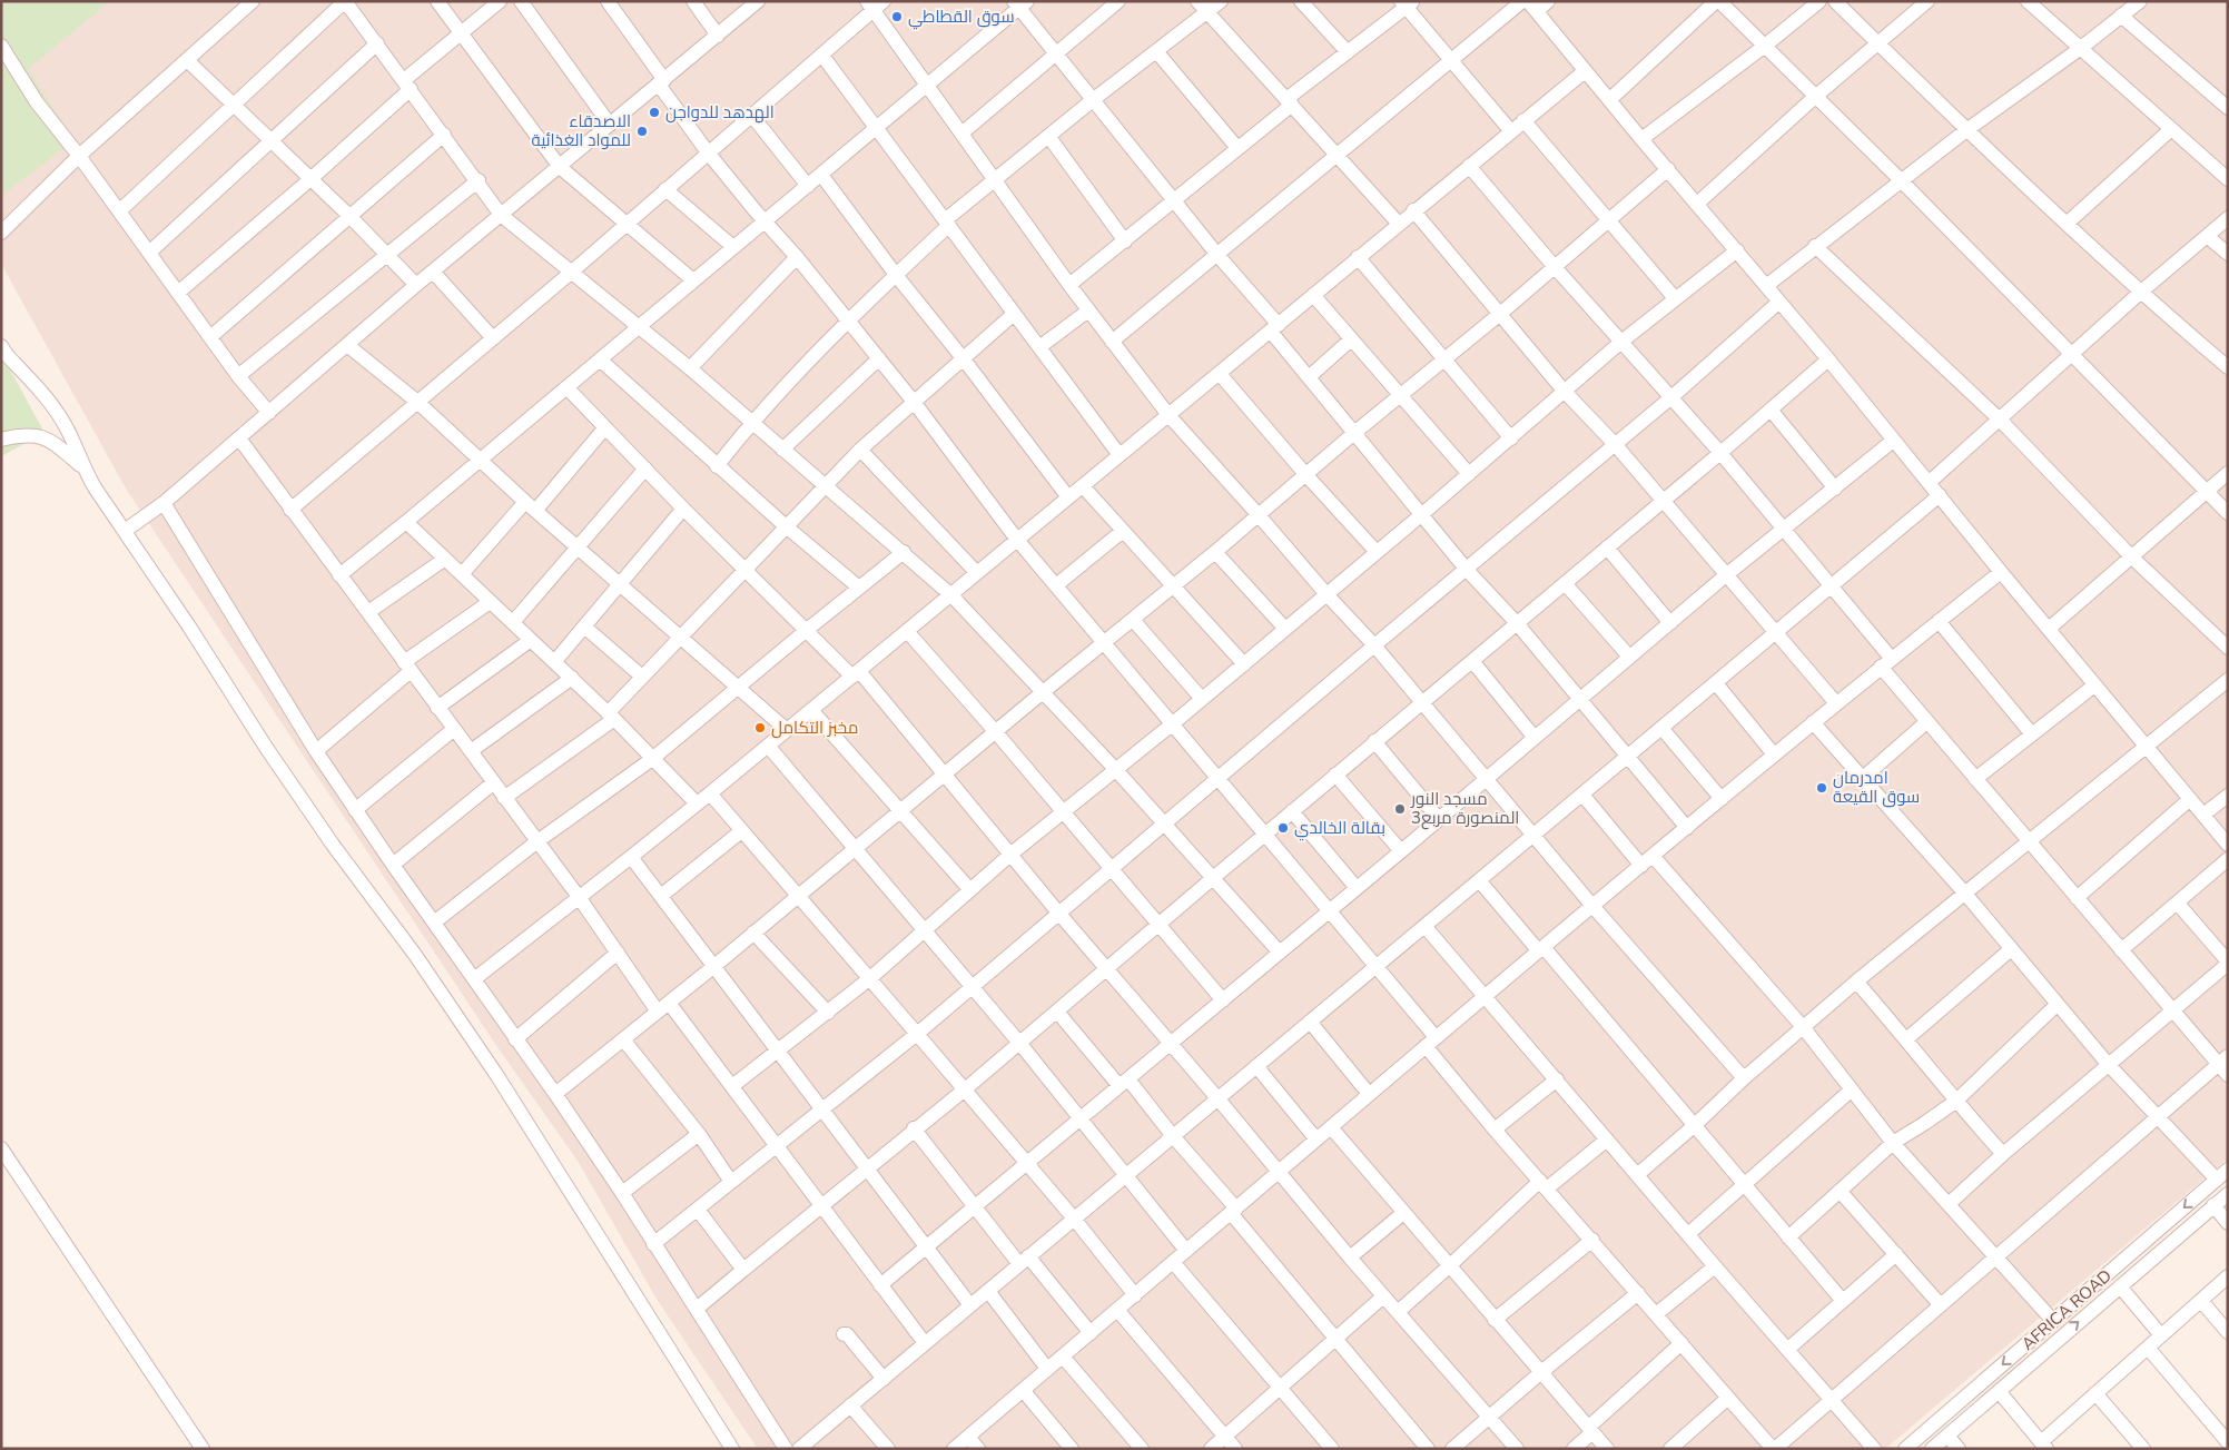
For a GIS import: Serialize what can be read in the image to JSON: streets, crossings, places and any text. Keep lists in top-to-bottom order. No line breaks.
{"streets":{"street":["AFRICA ROAD"]},"places":["سوق القطاطي","الهدهد للدواجن","الاصدقاء للمواد الغذائية","مخبز التكامل","امدرمان سوق القيعة","مسجد النور المنصورة مربع3","بقالة الخالدي"]}
